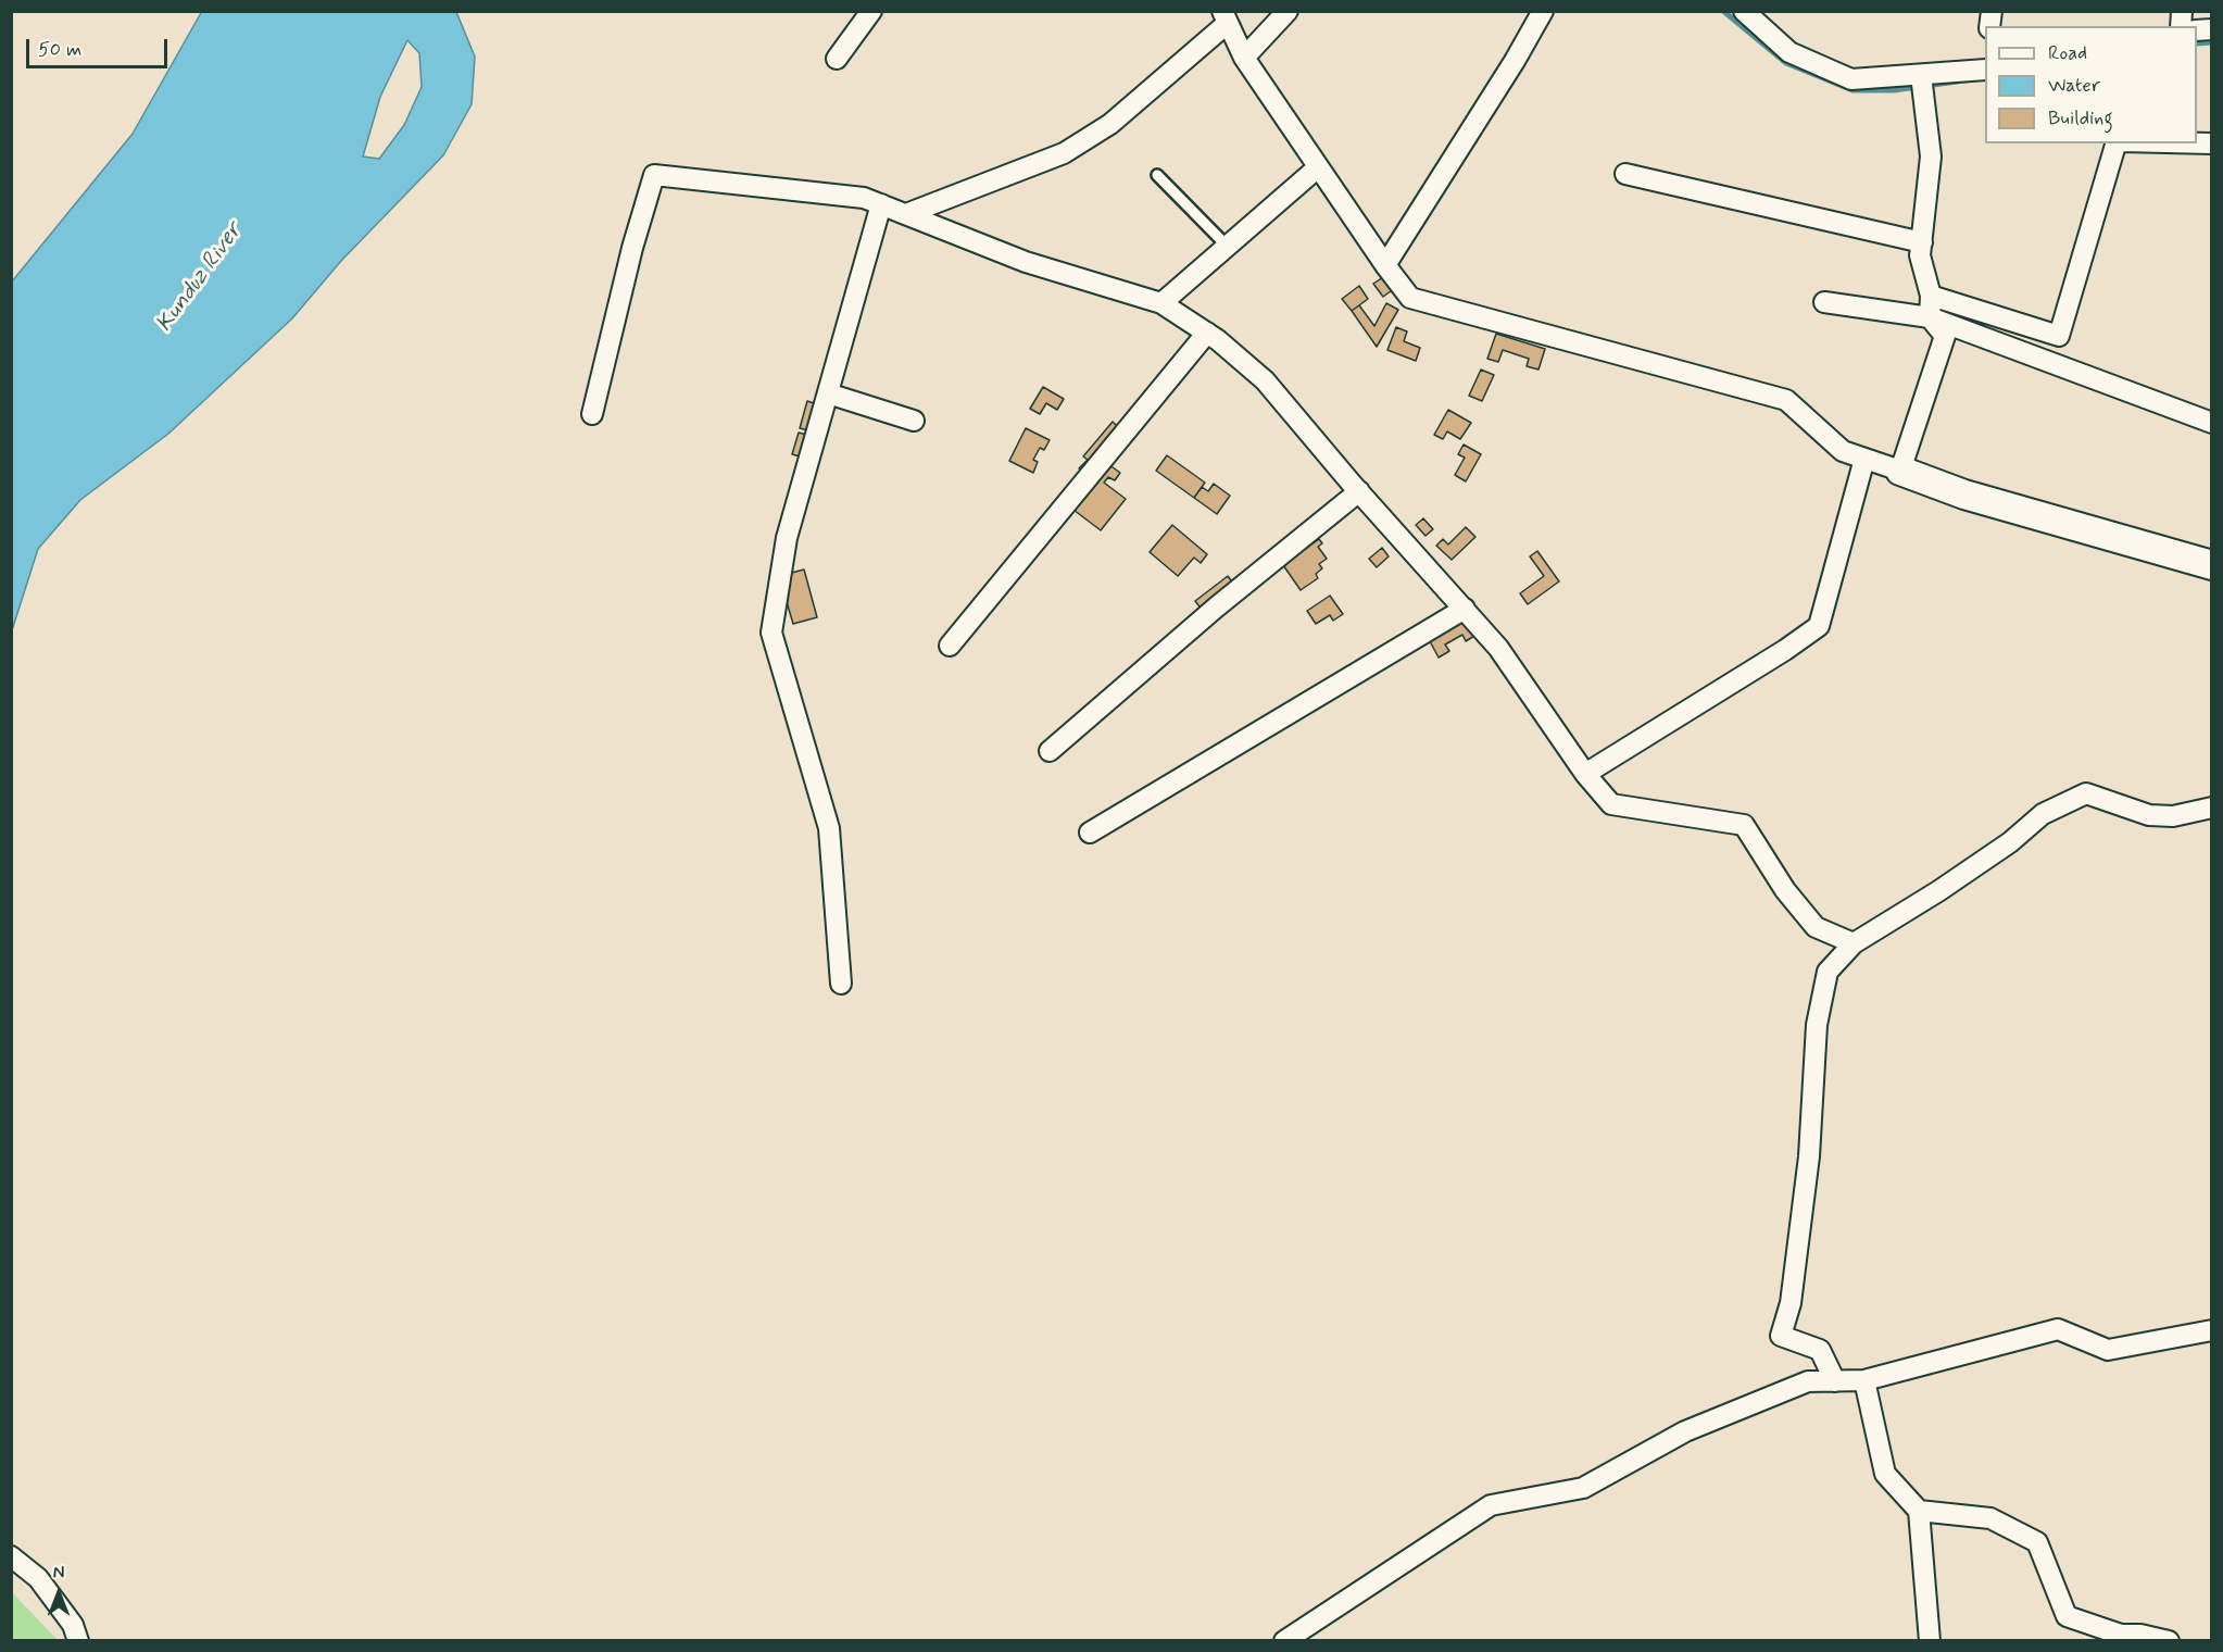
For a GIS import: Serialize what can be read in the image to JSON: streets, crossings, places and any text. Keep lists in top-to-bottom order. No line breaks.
{"water":["Kunduz River"],"legend":["Road","Water","Building"],"scale_bar":"50 m","north":"top"}
